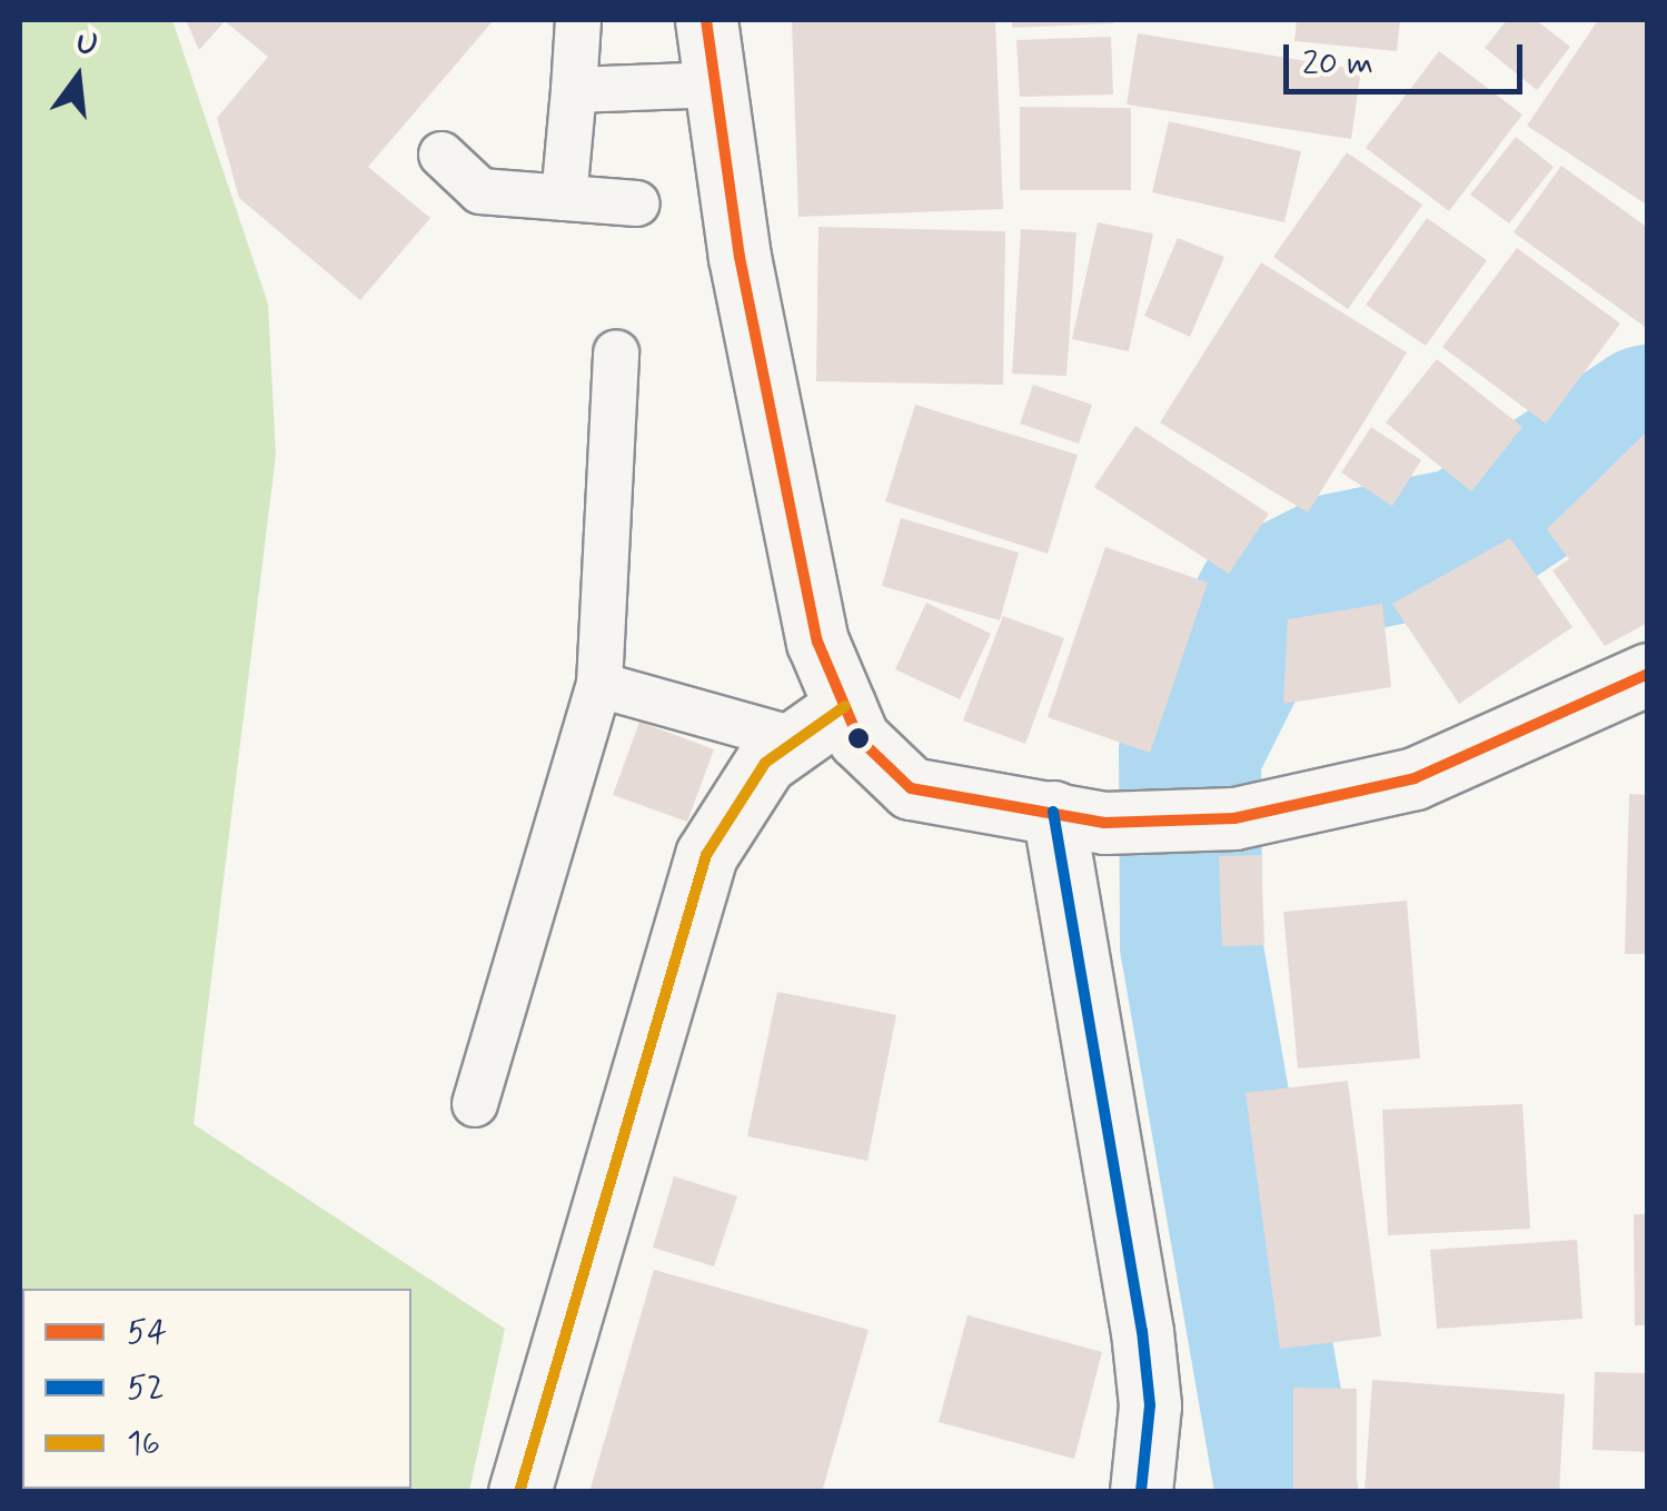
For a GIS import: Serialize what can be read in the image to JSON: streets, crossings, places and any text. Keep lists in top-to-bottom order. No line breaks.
{"lines":["transit line 54","transit line 16","transit line 52"],"legend":["54","52","16"],"scale_bar":"20 m","north":"top"}
